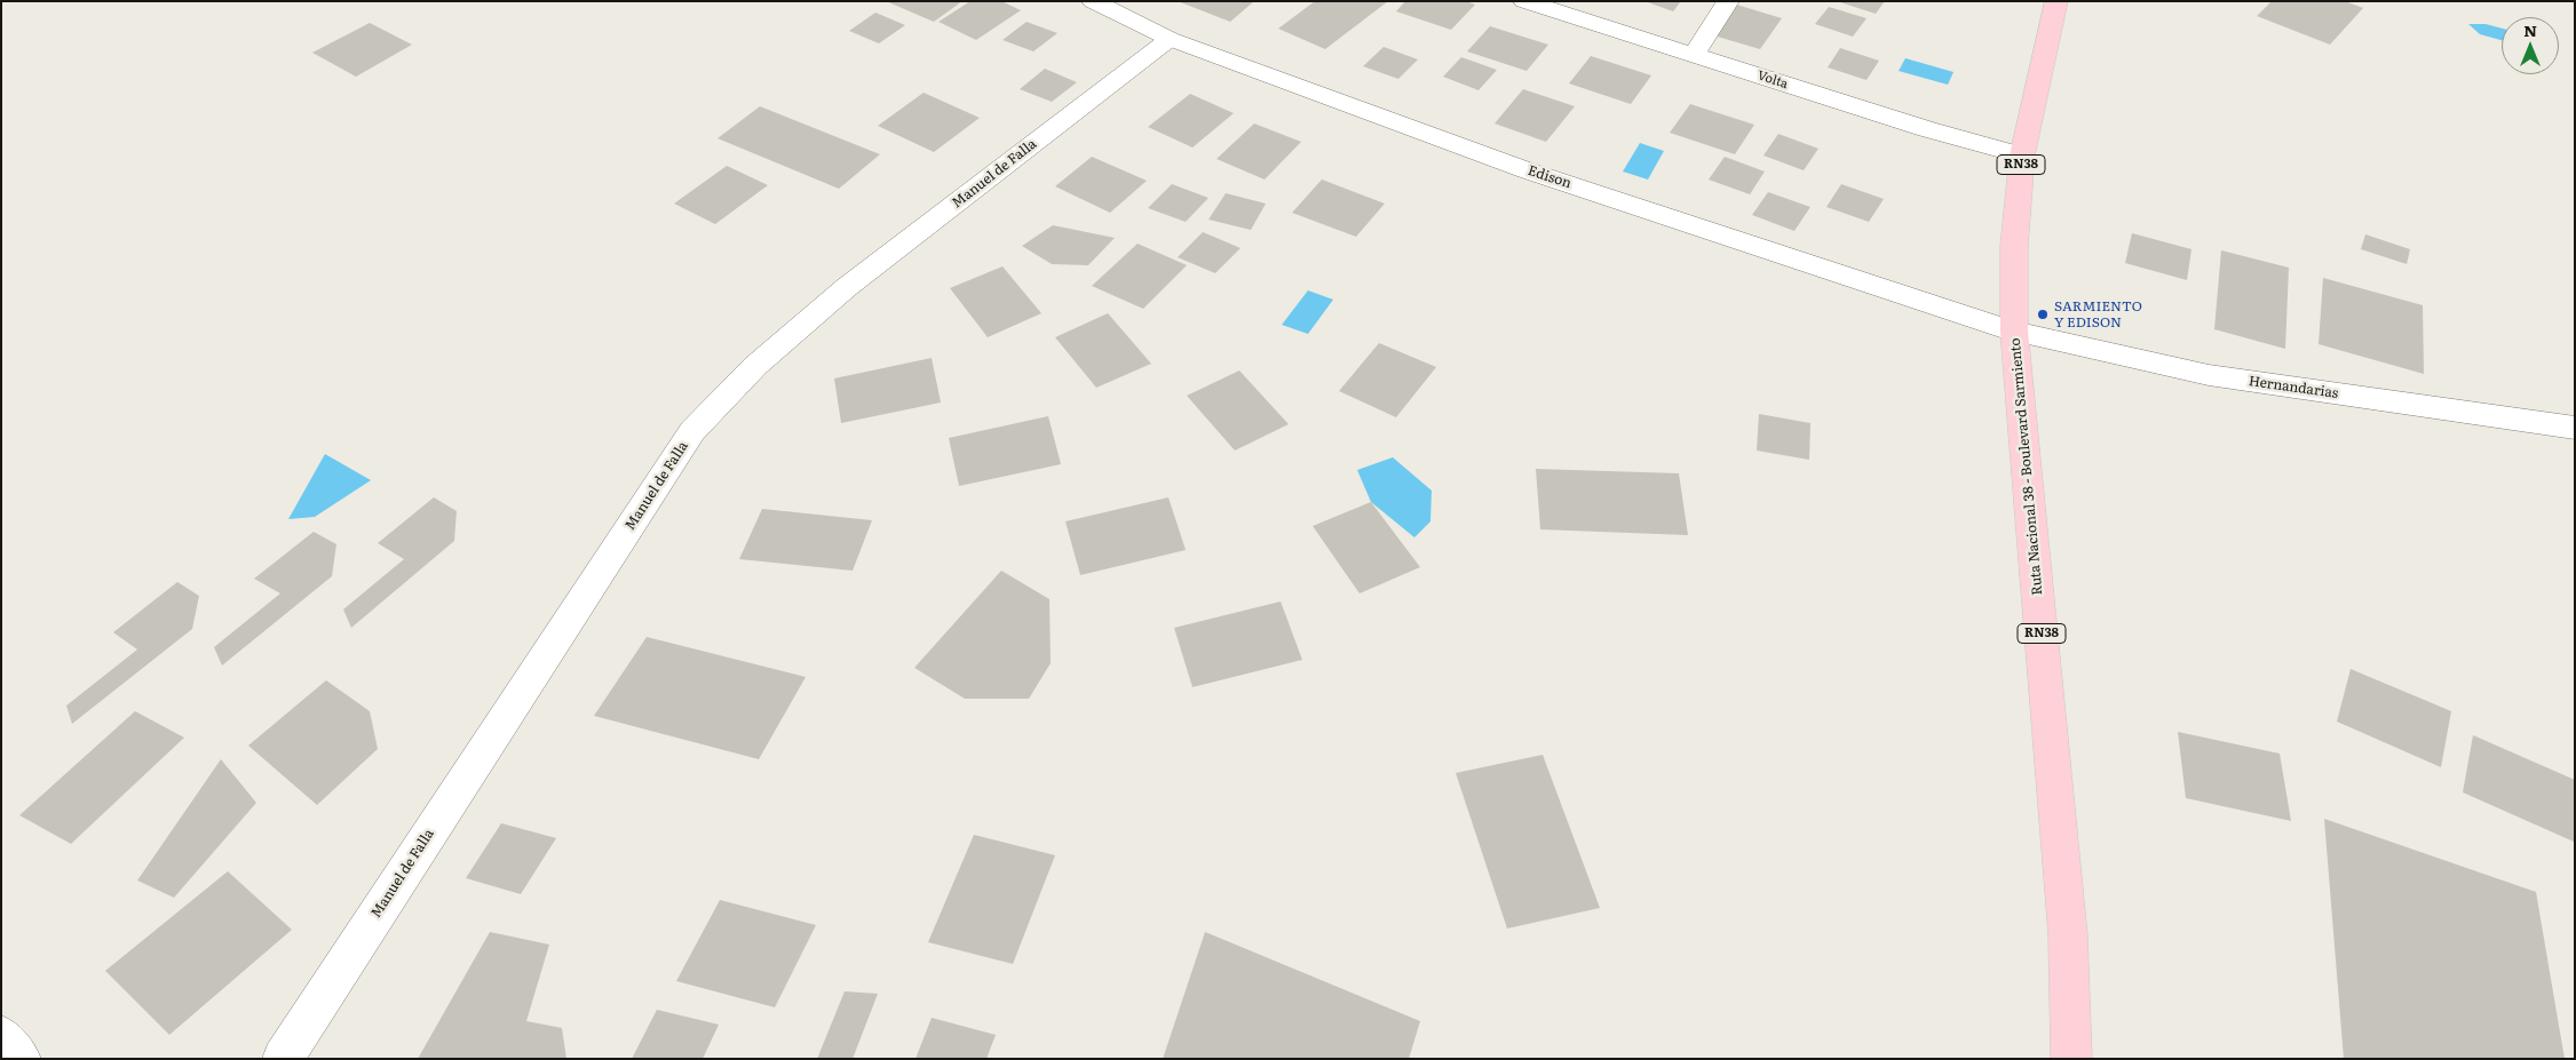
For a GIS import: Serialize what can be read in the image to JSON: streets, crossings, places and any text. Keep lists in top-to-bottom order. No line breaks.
{"streets":{"main road":["RN38","Ruta Nacional 38 - Boulevard Sarmiento"],"street":["Volta","Manuel de Falla","Edison","Hernandarias"]},"crossings":[["Volta","Ruta Nacional 38 - Boulevard Sarmiento"],["Manuel de Falla","Edison"],["Edison","Hernandarias"],["Edison","Ruta Nacional 38 - Boulevard Sarmiento"],["Hernandarias","Ruta Nacional 38 - Boulevard Sarmiento"]],"places":["SARMIENTO Y EDISON"],"north":"top"}
